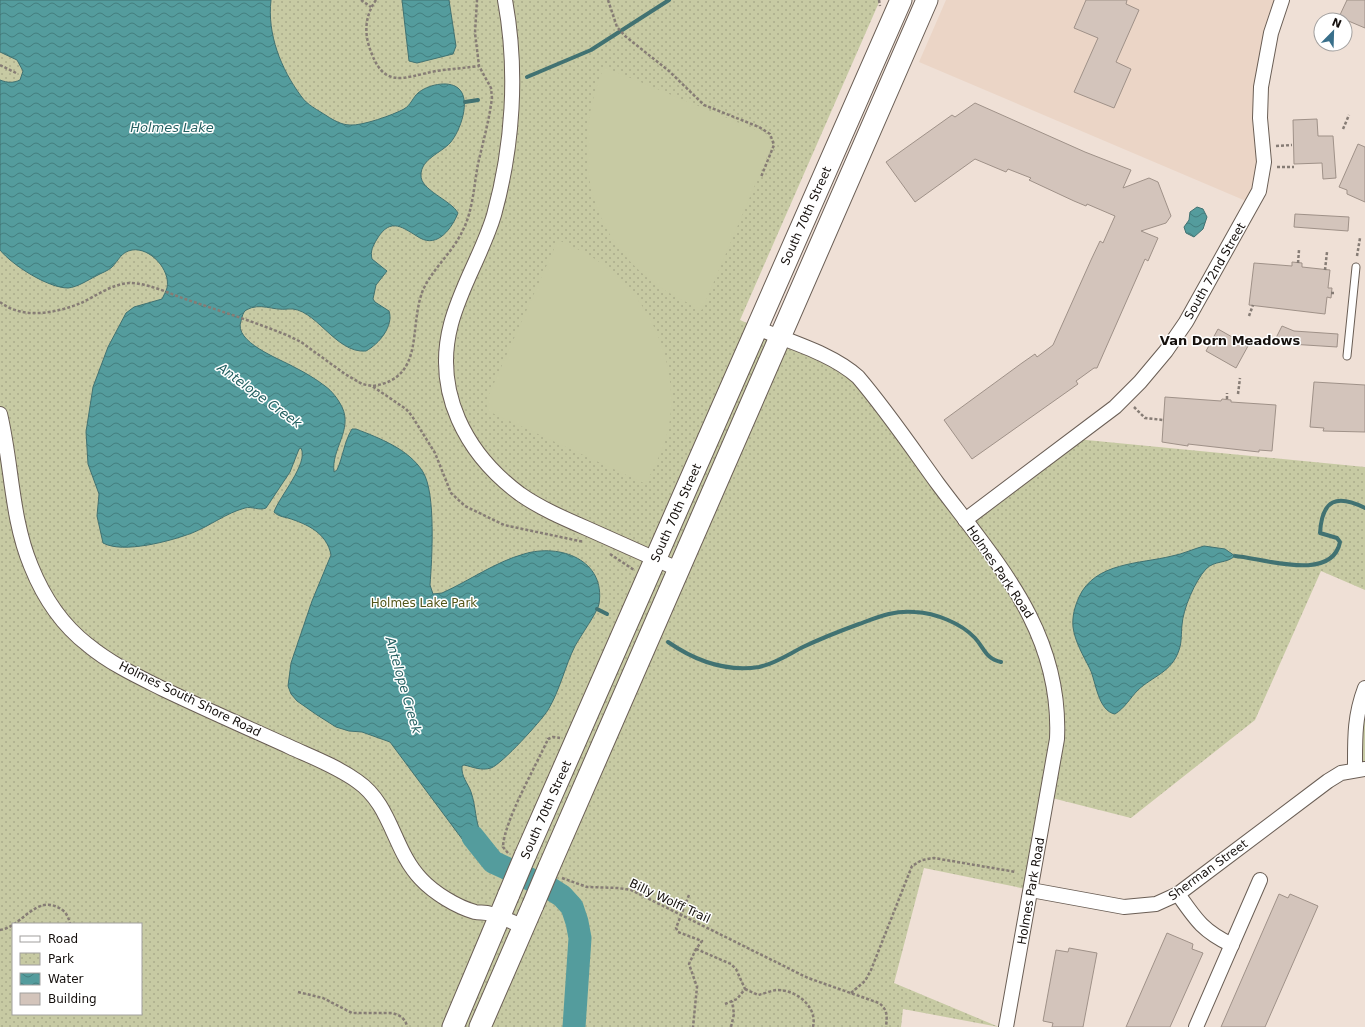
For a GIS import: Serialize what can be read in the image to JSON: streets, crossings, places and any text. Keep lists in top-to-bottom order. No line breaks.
{"streets":{"main road":["South 70th Street"],"street":["South 72nd Street","Holmes Park Road","Holmes South Shore Road","Sherman Street"],"path":["Billy Wolff Trail"]},"crossings":[["South 70th Street","Holmes Park Road"],["South 70th Street","Holmes South Shore Road"],["South 70th Street","Billy Wolff Trail"],["South 72nd Street","Holmes Park Road"],["Holmes Park Road","Sherman Street"]],"districts":["Van Dorn Meadows"],"water":["Holmes Lake","Antelope Creek"],"parks":["Holmes Lake Park"],"legend":["Road","Park","Water","Building"],"north":"top right"}
